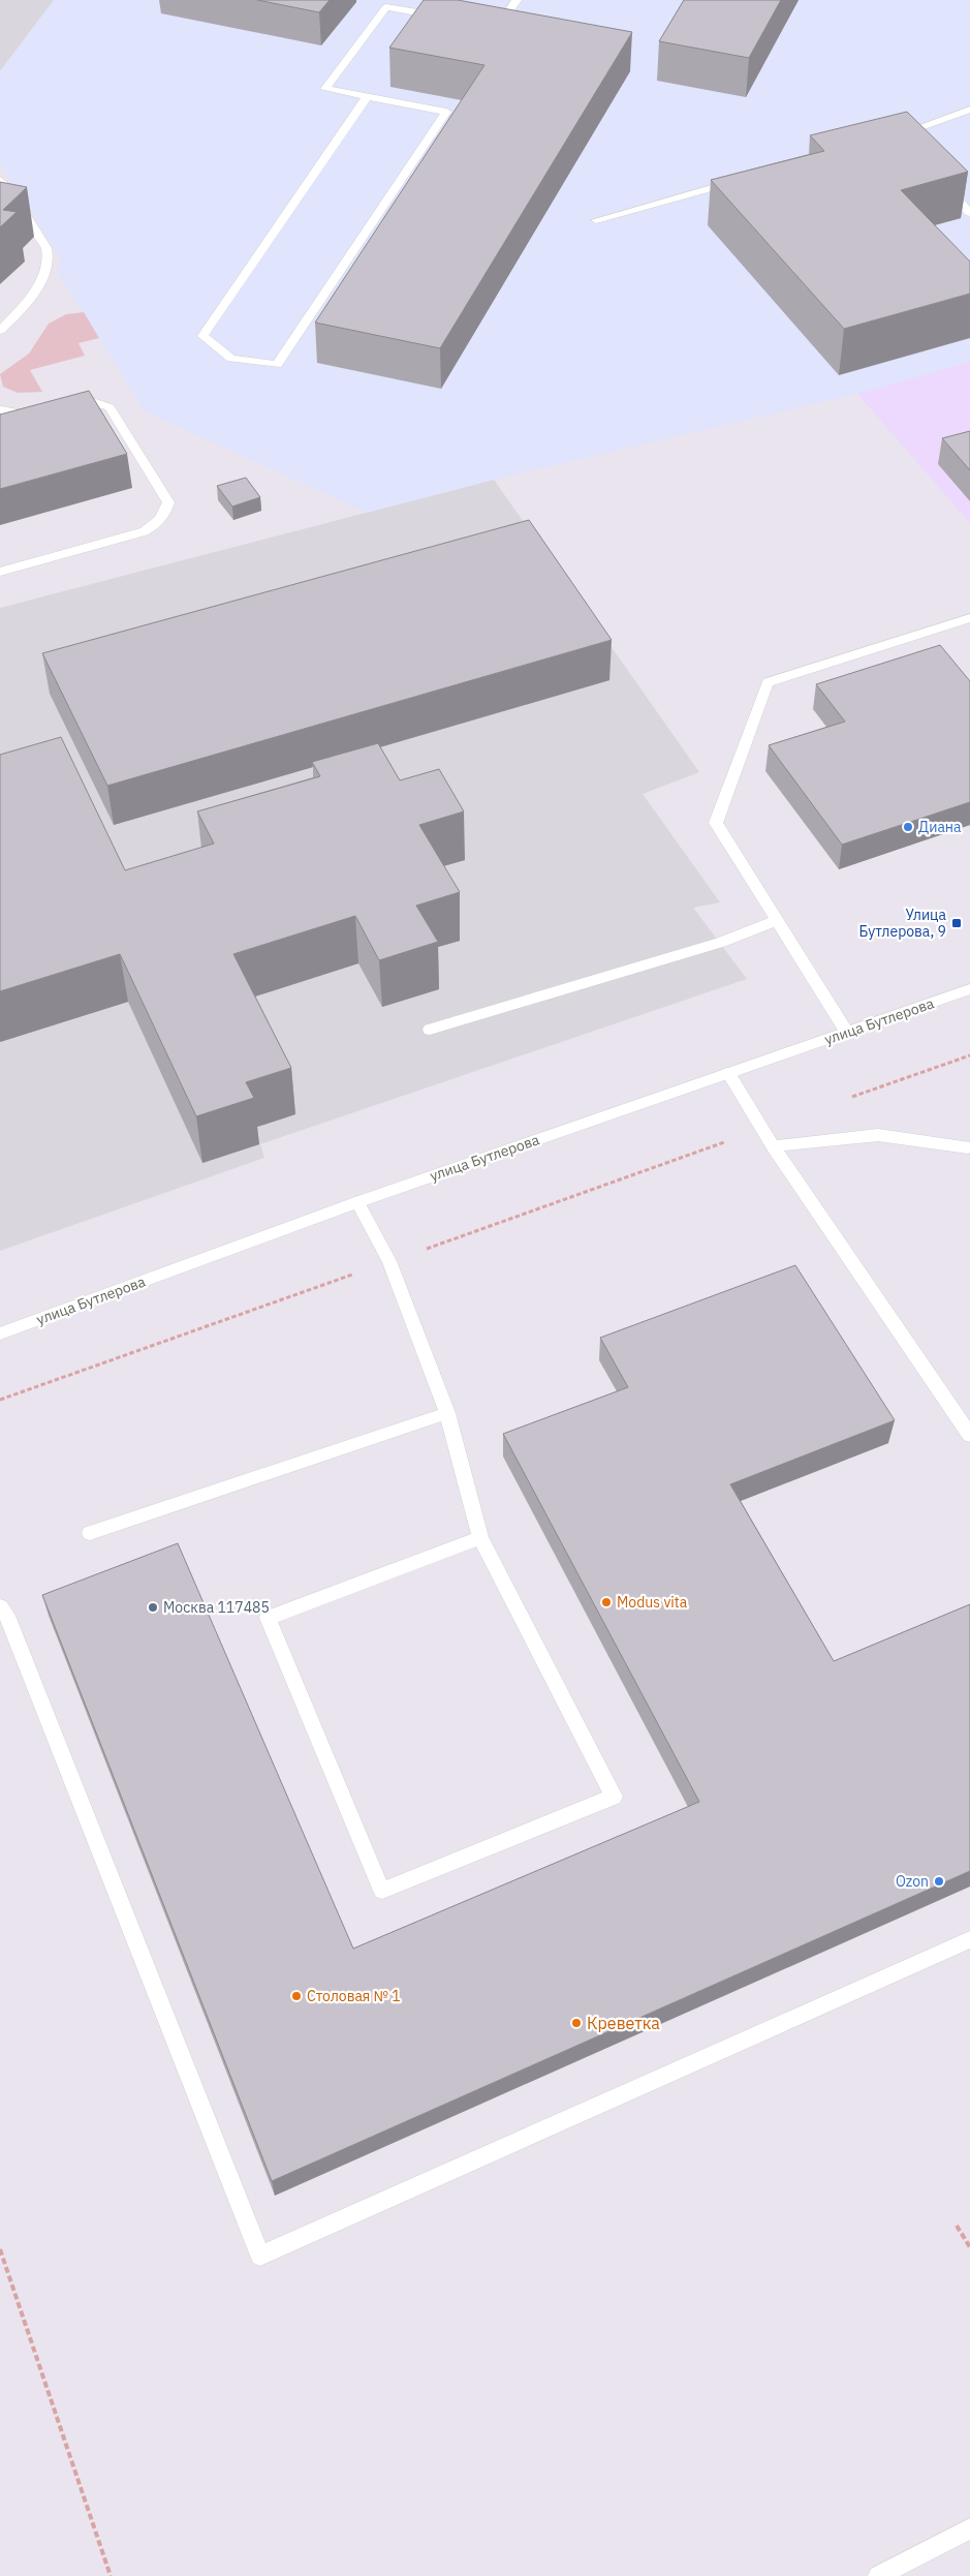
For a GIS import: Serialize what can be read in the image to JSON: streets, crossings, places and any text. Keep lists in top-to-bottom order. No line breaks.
{"streets":{"street":["улица Бутлерова"]},"places":{"other":["Диана","Modus vita","Москва 117485","Ozon","Столовая № 1","Креветка"],"transit":["Улица Бутлерова, 9"]}}
